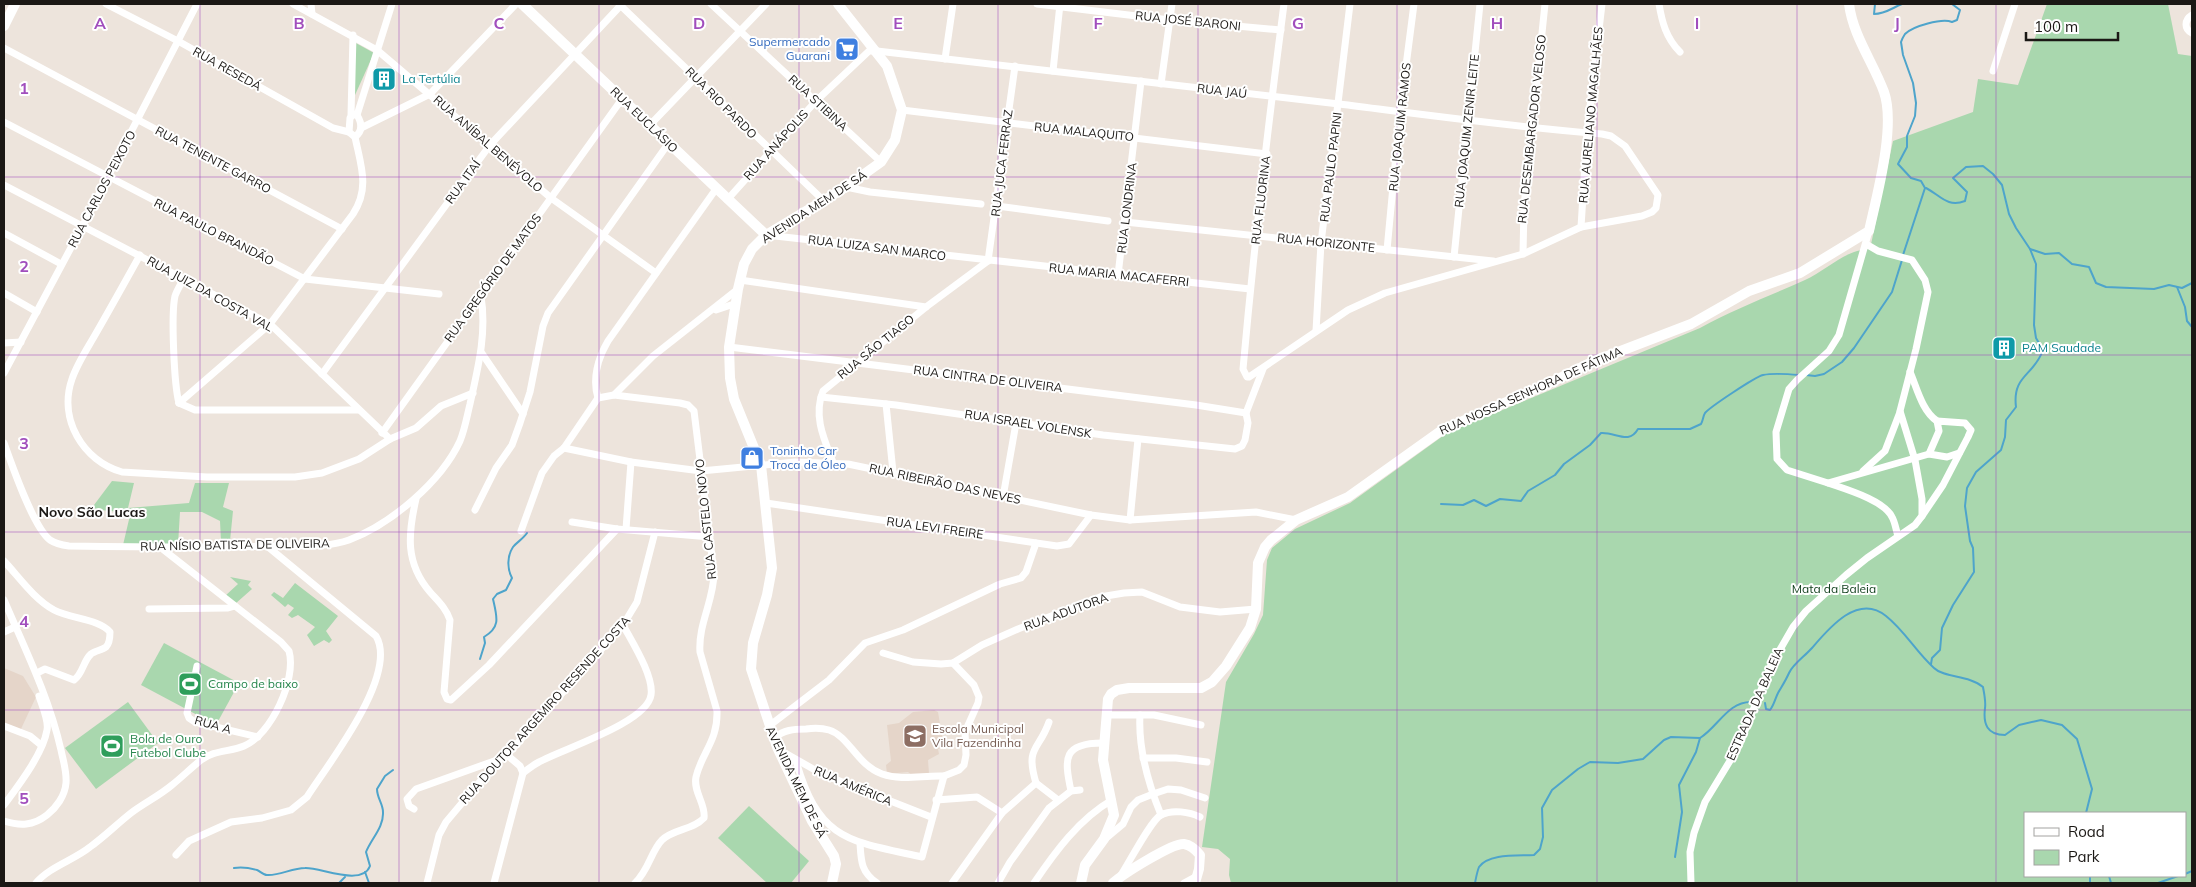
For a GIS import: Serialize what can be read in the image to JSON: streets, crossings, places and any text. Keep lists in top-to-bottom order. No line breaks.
{"streets":{"street":["RUA JOSÉ BARONI","RUA RESEDÁ","RUA JAÚ","RUA RIO PARDO","RUA STIBINA","RUA AURELIANO MAGALHÃES","RUA EUCLÁSIO","RUA JOAQUIM RAMOS","RUA DESEMBARGADOR VELOSO","RUA JOAQUIM ZENIR LEITE","RUA MALAQUITO","RUA ANÍBAL BENÉVOLO","RUA ANÁPOLIS","RUA TENENTE GARRO","RUA JUCA FERRAZ","RUA PAULO PAPINI","RUA ITAÍ","RUA CARLOS PEIXOTO","RUA FLUORINA","AVENIDA MEM DE SÁ","RUA LONDRINA","RUA PAULO BRANDÃO","RUA HORIZONTE","RUA LUIZA SAN MARCO","RUA MARIA MACAFERRI","RUA GREGÓRIO DE MATOS","RUA JUIZ DA COSTA VAL","RUA SÃO TIAGO","RUA CINTRA DE OLIVEIRA","RUA NOSSA SENHORA DE FÁTIMA","RUA ISRAEL VOLENSK","RUA RIBEIRÃO DAS NEVES","RUA CASTELO NOVO","RUA LEVI FREIRE","RUA NÍSIO BATISTA DE OLIVEIRA","RUA ADUTORA","ESTRADA DA BALEIA","RUA DOUTOR ARGEMIRO RESENDE COSTA","RUA A","RUA AMÉRICA"]},"crossings":[["RUA JOSÉ BARONI","RUA FLUORINA"],["RUA RESEDÁ","RUA CARLOS PEIXOTO"],["RUA JAÚ","RUA AURELIANO MAGALHÃES"],["RUA JAÚ","RUA JOAQUIM RAMOS"],["RUA JAÚ","RUA DESEMBARGADOR VELOSO"],["RUA JAÚ","RUA JOAQUIM ZENIR LEITE"],["RUA JAÚ","RUA ANÁPOLIS"],["RUA JAÚ","RUA JUCA FERRAZ"],["RUA JAÚ","RUA PAULO PAPINI"],["RUA JAÚ","RUA FLUORINA"],["RUA JAÚ","RUA LONDRINA"],["RUA RIO PARDO","RUA ANÁPOLIS"],["RUA RIO PARDO","RUA ITAÍ"],["RUA RIO PARDO","AVENIDA MEM DE SÁ"],["RUA STIBINA","RUA ANÁPOLIS"],["RUA STIBINA","AVENIDA MEM DE SÁ"],["RUA EUCLÁSIO","RUA ANÁPOLIS"],["RUA EUCLÁSIO","RUA ITAÍ"],["RUA EUCLÁSIO","AVENIDA MEM DE SÁ"],["RUA EUCLÁSIO","RUA LUIZA SAN MARCO"],["RUA EUCLÁSIO","RUA GREGÓRIO DE MATOS"],["RUA JOAQUIM RAMOS","RUA HORIZONTE"],["RUA JOAQUIM ZENIR LEITE","RUA HORIZONTE"],["RUA MALAQUITO","RUA JUCA FERRAZ"],["RUA MALAQUITO","RUA FLUORINA"],["RUA MALAQUITO","AVENIDA MEM DE SÁ"],["RUA MALAQUITO","RUA LONDRINA"],["RUA ANÍBAL BENÉVOLO","RUA ITAÍ"],["RUA ANÍBAL BENÉVOLO","RUA GREGÓRIO DE MATOS"],["RUA TENENTE GARRO","RUA CARLOS PEIXOTO"],["RUA JUCA FERRAZ","RUA LUIZA SAN MARCO"],["RUA JUCA FERRAZ","RUA MARIA MACAFERRI"],["RUA JUCA FERRAZ","RUA SÃO TIAGO"],["RUA PAULO PAPINI","RUA HORIZONTE"],["RUA ITAÍ","RUA PAULO BRANDÃO"],["RUA ITAÍ","RUA JUIZ DA COSTA VAL"],["RUA CARLOS PEIXOTO","RUA PAULO BRANDÃO"],["RUA CARLOS PEIXOTO","RUA JUIZ DA COSTA VAL"],["RUA FLUORINA","RUA HORIZONTE"],["RUA FLUORINA","RUA MARIA MACAFERRI"],["AVENIDA MEM DE SÁ","RUA LUIZA SAN MARCO"],["AVENIDA MEM DE SÁ","RUA CINTRA DE OLIVEIRA"],["AVENIDA MEM DE SÁ","RUA RIBEIRÃO DAS NEVES"],["AVENIDA MEM DE SÁ","RUA LEVI FREIRE"],["AVENIDA MEM DE SÁ","RUA AMÉRICA"],["RUA LONDRINA","RUA HORIZONTE"],["RUA LONDRINA","RUA MARIA MACAFERRI"],["RUA LUIZA SAN MARCO","RUA MARIA MACAFERRI"],["RUA LUIZA SAN MARCO","RUA SÃO TIAGO"],["RUA MARIA MACAFERRI","RUA SÃO TIAGO"],["RUA GREGÓRIO DE MATOS","RUA JUIZ DA COSTA VAL"],["RUA GREGÓRIO DE MATOS","RUA NÍSIO BATISTA DE OLIVEIRA"],["RUA SÃO TIAGO","RUA CINTRA DE OLIVEIRA"],["RUA SÃO TIAGO","RUA ISRAEL VOLENSK"],["RUA CINTRA DE OLIVEIRA","RUA ISRAEL VOLENSK"],["RUA NOSSA SENHORA DE FÁTIMA","RUA RIBEIRÃO DAS NEVES"],["RUA NOSSA SENHORA DE FÁTIMA","RUA ADUTORA"],["RUA RIBEIRÃO DAS NEVES","RUA CASTELO NOVO"],["RUA RIBEIRÃO DAS NEVES","RUA LEVI FREIRE"]],"districts":["Novo São Lucas"],"parks":["Mata da Baleia"],"places":{"supermarket":["Supermercado Guarani"],"building":["La Tertúlia","PAM Saudade"],"shop":["Toninho Car Troca de Óleo"],"sports":["Campo de baixo","Bola de Ouro Futebol Clube"],"school or university":["Escola Municipal Vila Fazendinha"]},"legend":["Road","Park"],"scale_bar":"100 m","grid":{"columns":["A","B","C","D","E","F","G","H","I","J"],"rows":["1","2","3","4","5"]}}
